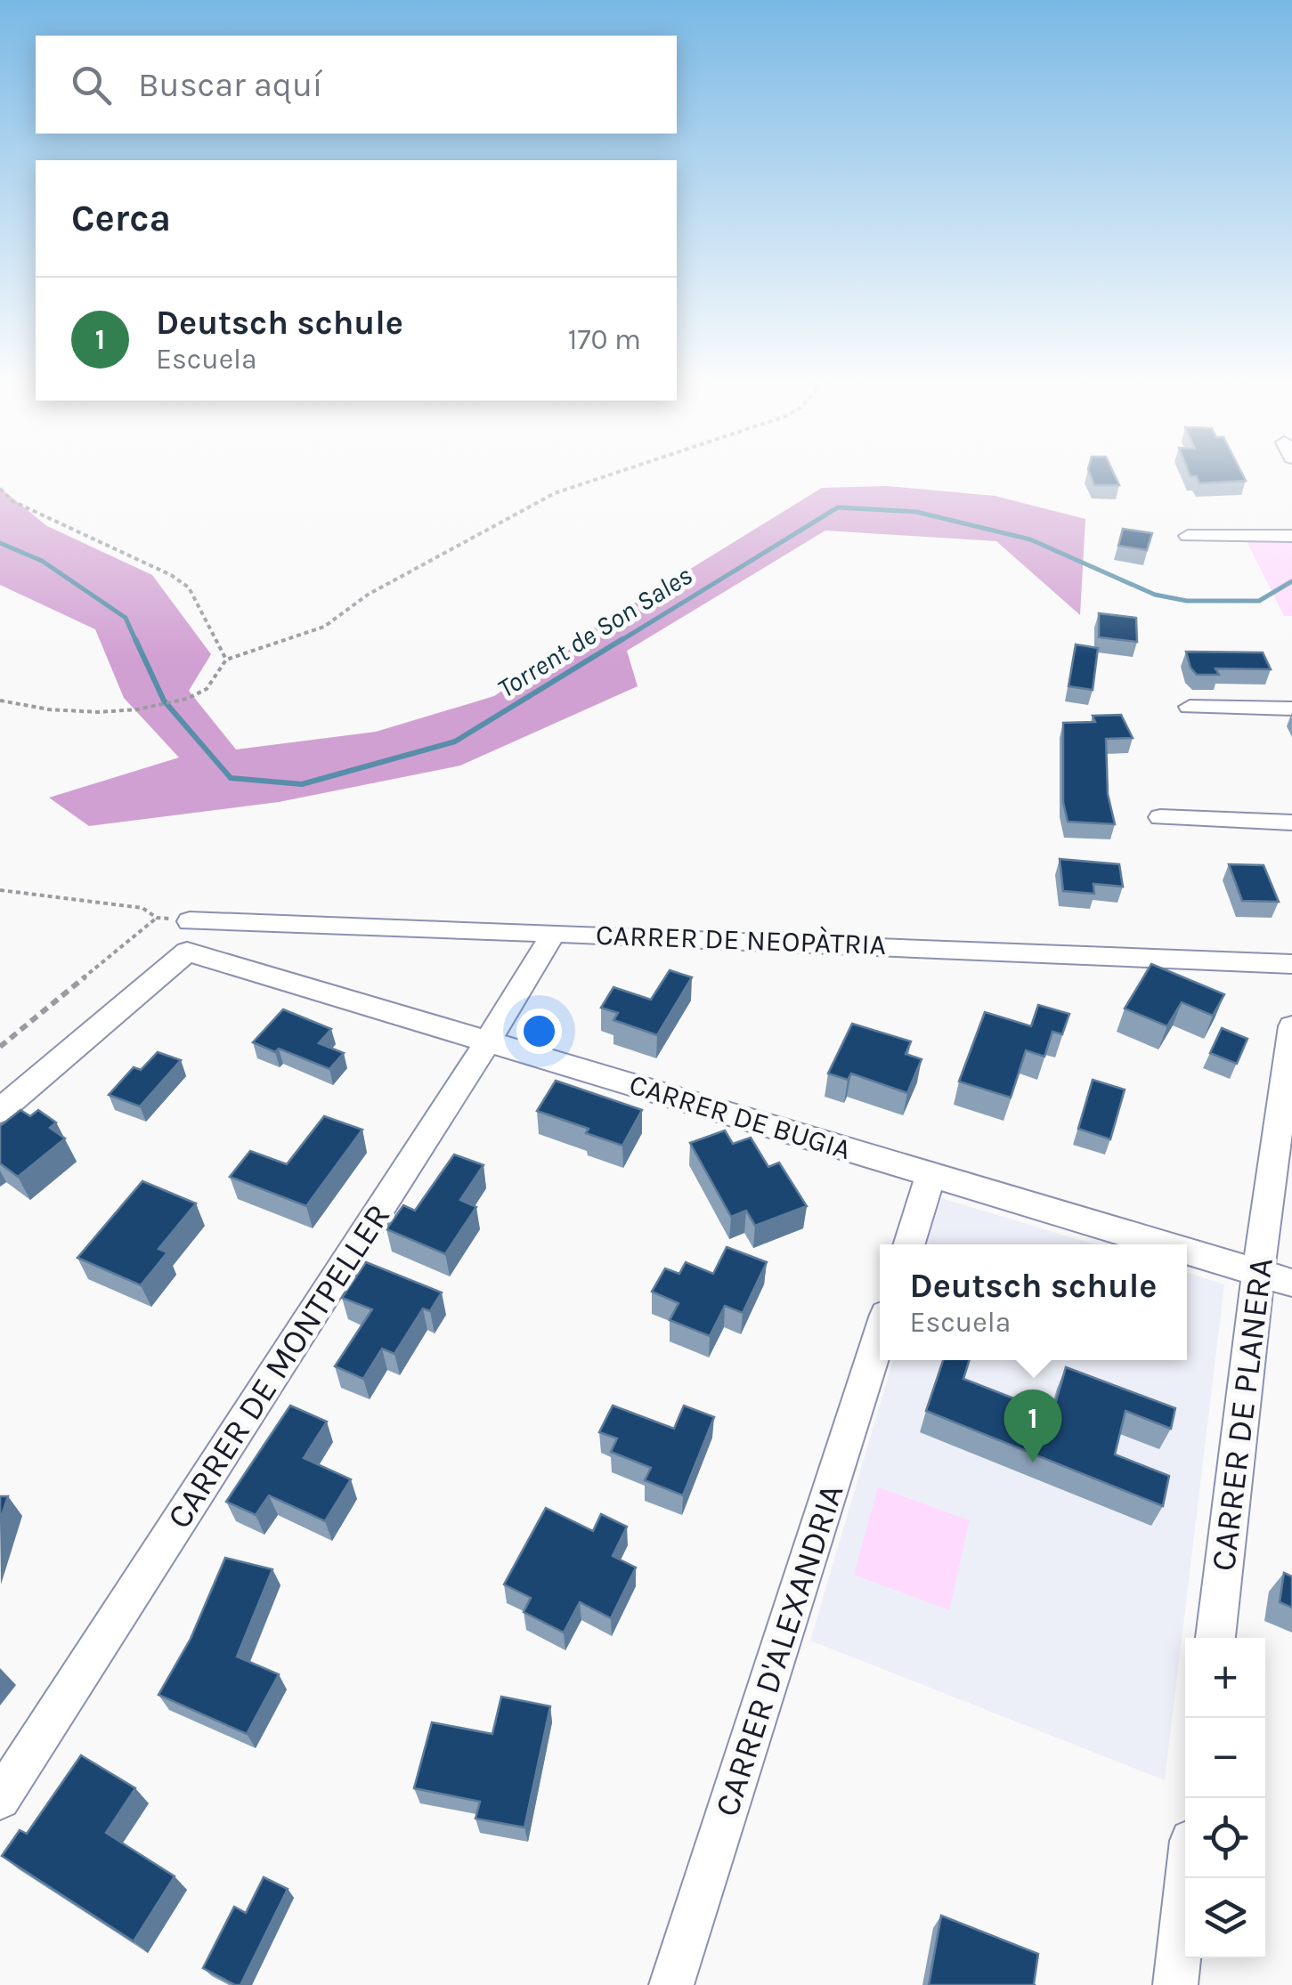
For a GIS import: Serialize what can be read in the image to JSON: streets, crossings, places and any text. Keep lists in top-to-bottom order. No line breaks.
{"streets":{"street":["CARRER DE NEOPÀTRIA","CARRER DE BUGIA","CARRER DE MONTPELLER","CARRER DE PLANERA","CARRER D'ALEXANDRIA"]},"crossings":[["CARRER DE NEOPÀTRIA","CARRER DE MONTPELLER"],["CARRER DE BUGIA","CARRER DE MONTPELLER"],["CARRER DE BUGIA","CARRER DE PLANERA"]],"water":["Torrent de Son Sales"],"page":{"search":"Buscar aquí","heading":"Cerca","list":[{"mark":"1","name":"Deutsch schule","note":"Escuela","value":"170 m"}],"popup":["Deutsch schule","Escuela"],"pins":"1","map_buttons":["+","−"]}}
